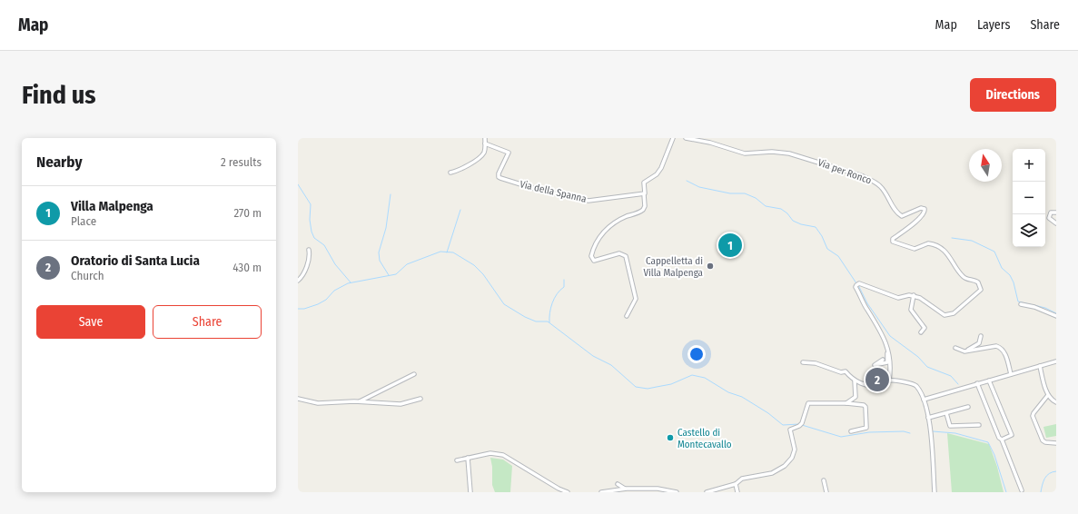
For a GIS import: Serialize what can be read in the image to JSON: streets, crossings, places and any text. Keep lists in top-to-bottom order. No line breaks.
{"streets":{"street":["Via per Ronco","Via della Spanna"]},"places":["Cappelletta di Villa Malpenga","Castello di Montecavallo"],"north":"top","page":{"header":"Map","nav":["Map","Layers","Share"],"buttons":["Directions",["Save","Share"]],"title":"Find us","heading":["Nearby","2 results"],"map_buttons":["+","−"],"list":[{"mark":"1","name":"Villa Malpenga","note":"Place","value":"270 m"},{"mark":"2","name":"Oratorio di Santa Lucia","note":"Church","value":"430 m"}],"pins":["1","2"]}}
